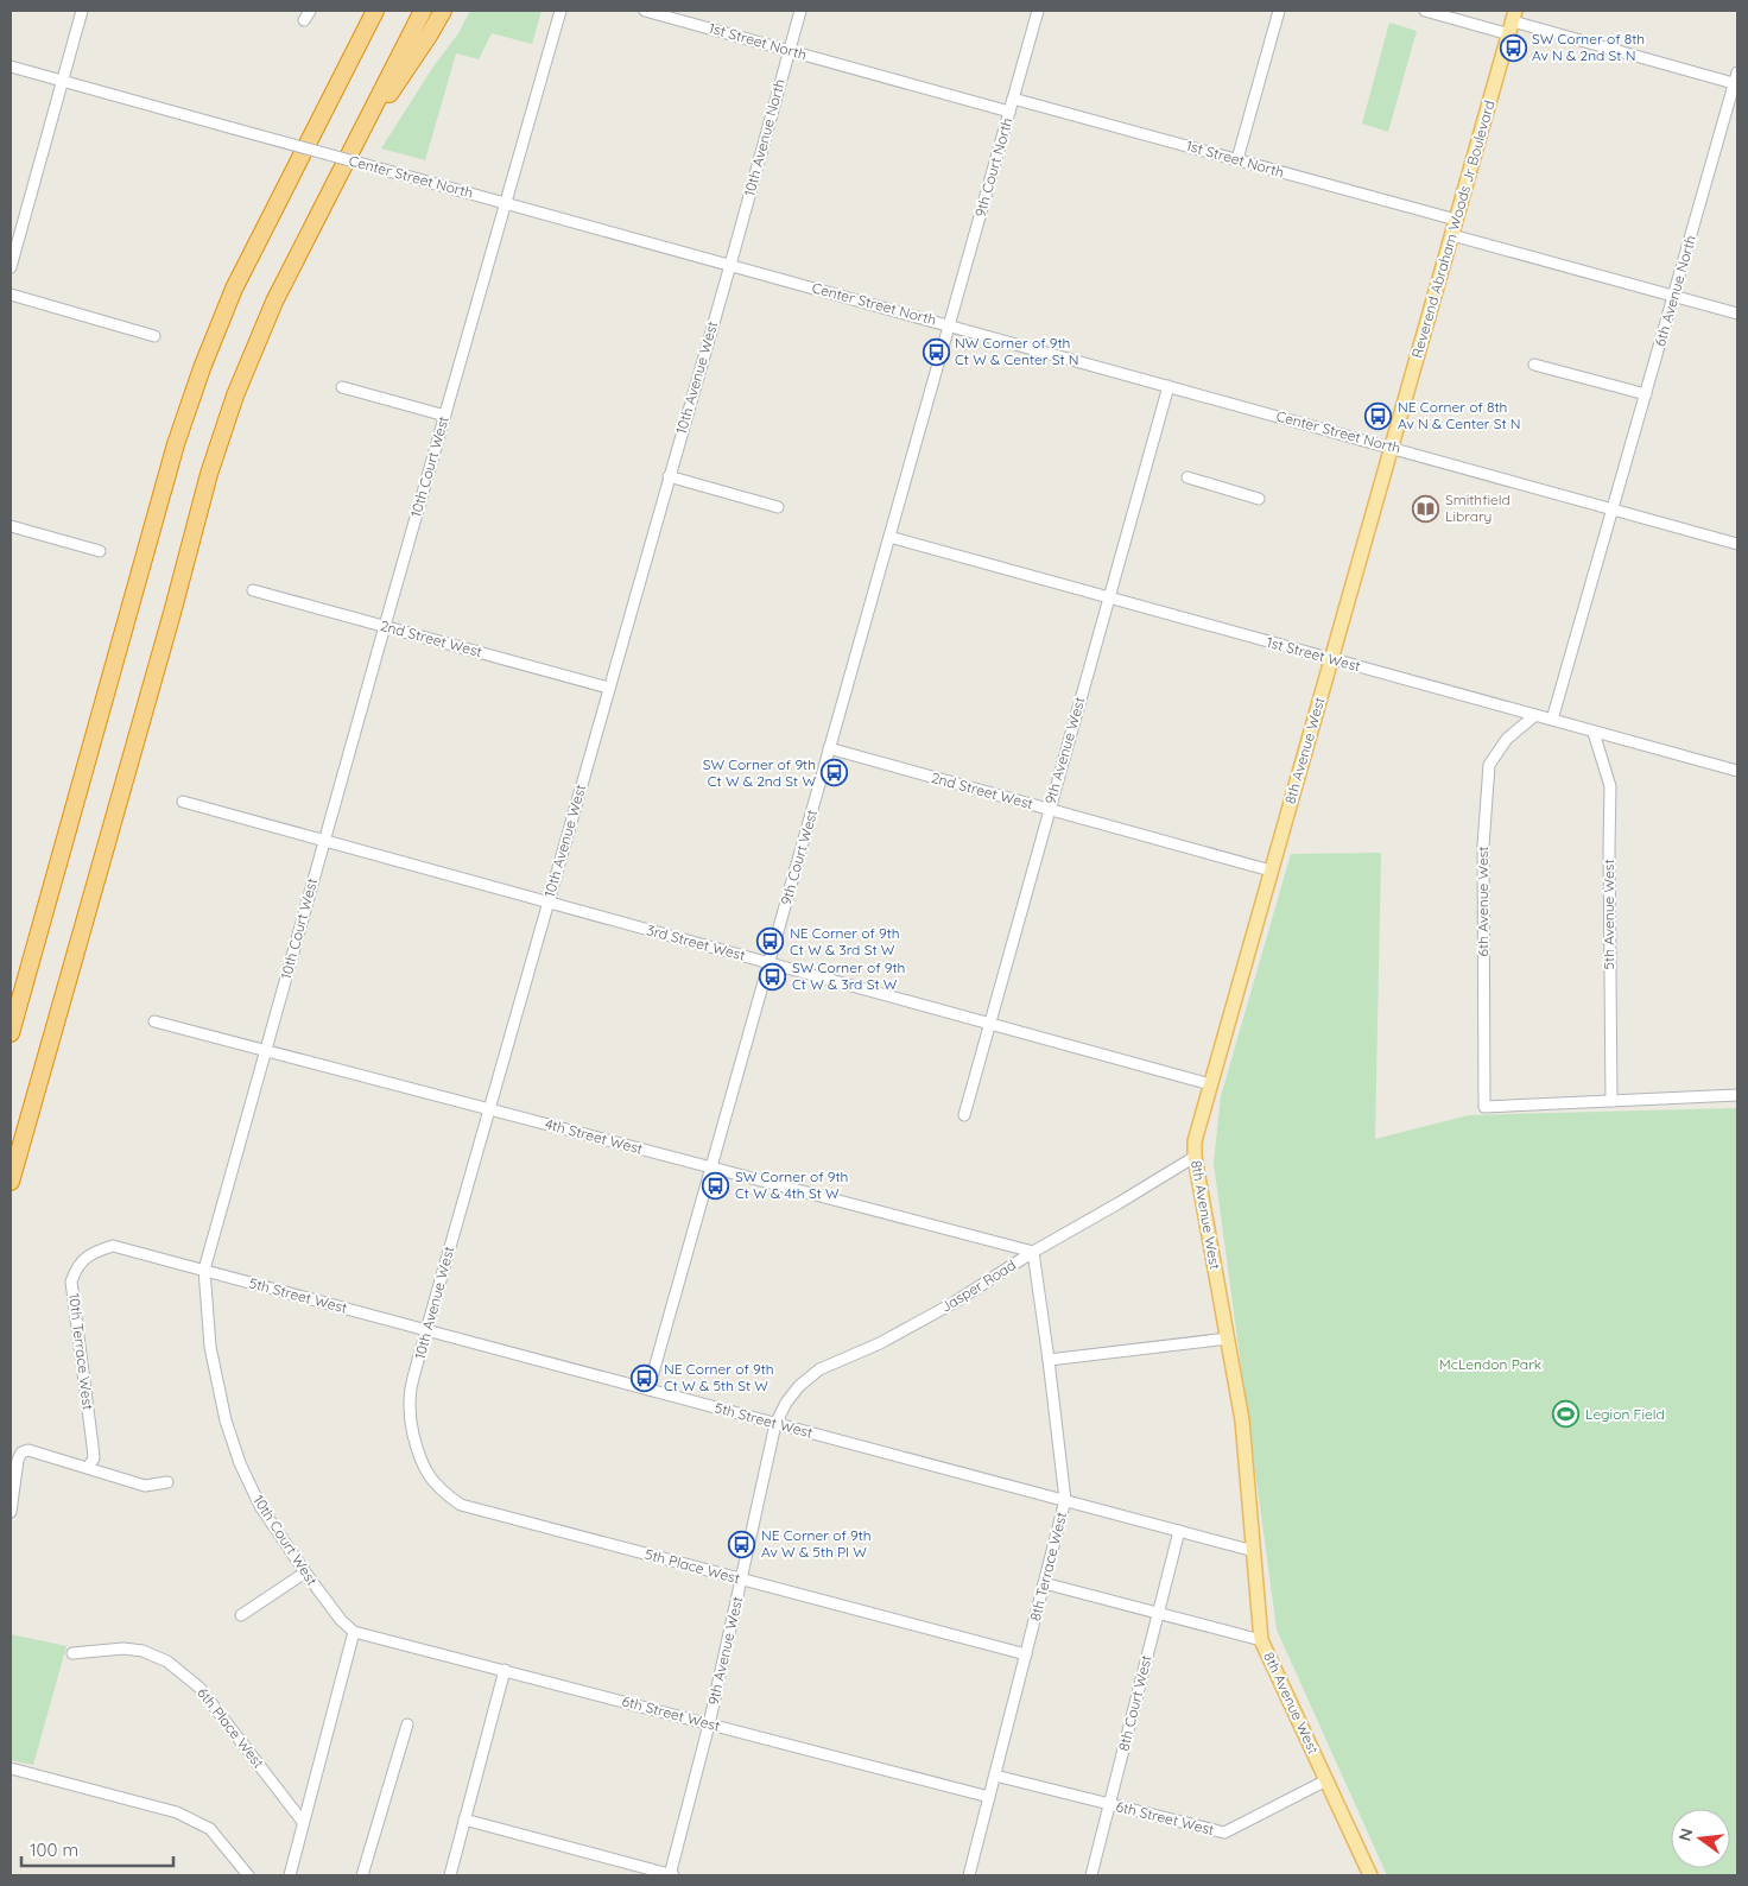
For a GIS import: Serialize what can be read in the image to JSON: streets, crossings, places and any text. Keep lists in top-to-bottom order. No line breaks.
{"streets":{"main road":["Reverend Abraham Woods Jr Boulevard","8th Avenue West"],"street":["1st Street North","10th Avenue North","9th Court North","Center Street North","6th Avenue North","10th Avenue West","10th Court West","2nd Street West","1st Street West","9th Avenue West","9th Court West","6th Avenue West","5th Avenue West","3rd Street West","4th Street West","Jasper Road","5th Street West","10th Terrace West","5th Place West","8th Terrace West","8th Court West","6th Street West","6th Place West"]},"crossings":[["1st Street North","10th Avenue North"],["1st Street North","9th Court North"],["1st Street North","Reverend Abraham Woods Jr Boulevard"],["10th Avenue North","Center Street North"],["10th Avenue North","10th Avenue West"],["9th Court North","Center Street North"],["9th Court North","9th Court West"],["Center Street North","Reverend Abraham Woods Jr Boulevard"],["Center Street North","6th Avenue North"],["Center Street North","10th Avenue West"],["Center Street North","10th Court West"],["Center Street North","9th Avenue West"],["Center Street North","8th Avenue West"],["Center Street North","9th Court West"],["Reverend Abraham Woods Jr Boulevard","8th Avenue West"],["6th Avenue North","1st Street West"],["10th Avenue West","2nd Street West"],["10th Avenue West","3rd Street West"],["10th Avenue West","4th Street West"],["10th Avenue West","5th Street West"],["10th Avenue West","5th Place West"],["10th Court West","2nd Street West"],["10th Court West","3rd Street West"],["10th Court West","4th Street West"],["10th Court West","5th Street West"],["10th Court West","10th Terrace West"],["10th Court West","6th Street West"],["2nd Street West","9th Avenue West"],["2nd Street West","8th Avenue West"],["2nd Street West","9th Court West"],["1st Street West","9th Avenue West"],["1st Street West","8th Avenue West"],["1st Street West","9th Court West"],["1st Street West","6th Avenue West"],["1st Street West","5th Avenue West"],["9th Avenue West","3rd Street West"],["9th Avenue West","Jasper Road"],["9th Avenue West","5th Street West"],["9th Avenue West","5th Place West"],["9th Avenue West","6th Street West"],["8th Avenue West","3rd Street West"],["8th Avenue West","Jasper Road"],["8th Avenue West","5th Street West"],["8th Avenue West","6th Street West"],["9th Court West","3rd Street West"],["9th Court West","4th Street West"],["9th Court West","5th Street West"],["6th Avenue West","5th Avenue West"],["4th Street West","Jasper Road"],["4th Street West","8th Terrace West"],["Jasper Road","5th Street West"],["Jasper Road","8th Terrace West"],["5th Street West","10th Terrace West"],["5th Street West","8th Terrace West"],["5th Street West","8th Court West"],["5th Place West","8th Terrace West"],["8th Terrace West","6th Street West"],["8th Court West","6th Street West"]],"parks":["McLendon Park"],"places":{"bus stop":["SW Corner of 8th Av N & 2nd St N","NW Corner of 9th Ct W & Center St N","NE Corner of 8th Av N & Center St N","SW Corner of 9th Ct W & 2nd St W","NE Corner of 9th Ct W & 3rd St W","SW Corner of 9th Ct W & 3rd St W","SW Corner of 9th Ct W & 4th St W","NE Corner of 9th Ct W & 5th St W","NE Corner of 9th Av W & 5th Pl W"],"library":["Smithfield Library"],"sports":["Legion Field"]},"scale_bar":"100 m","north":"left"}
